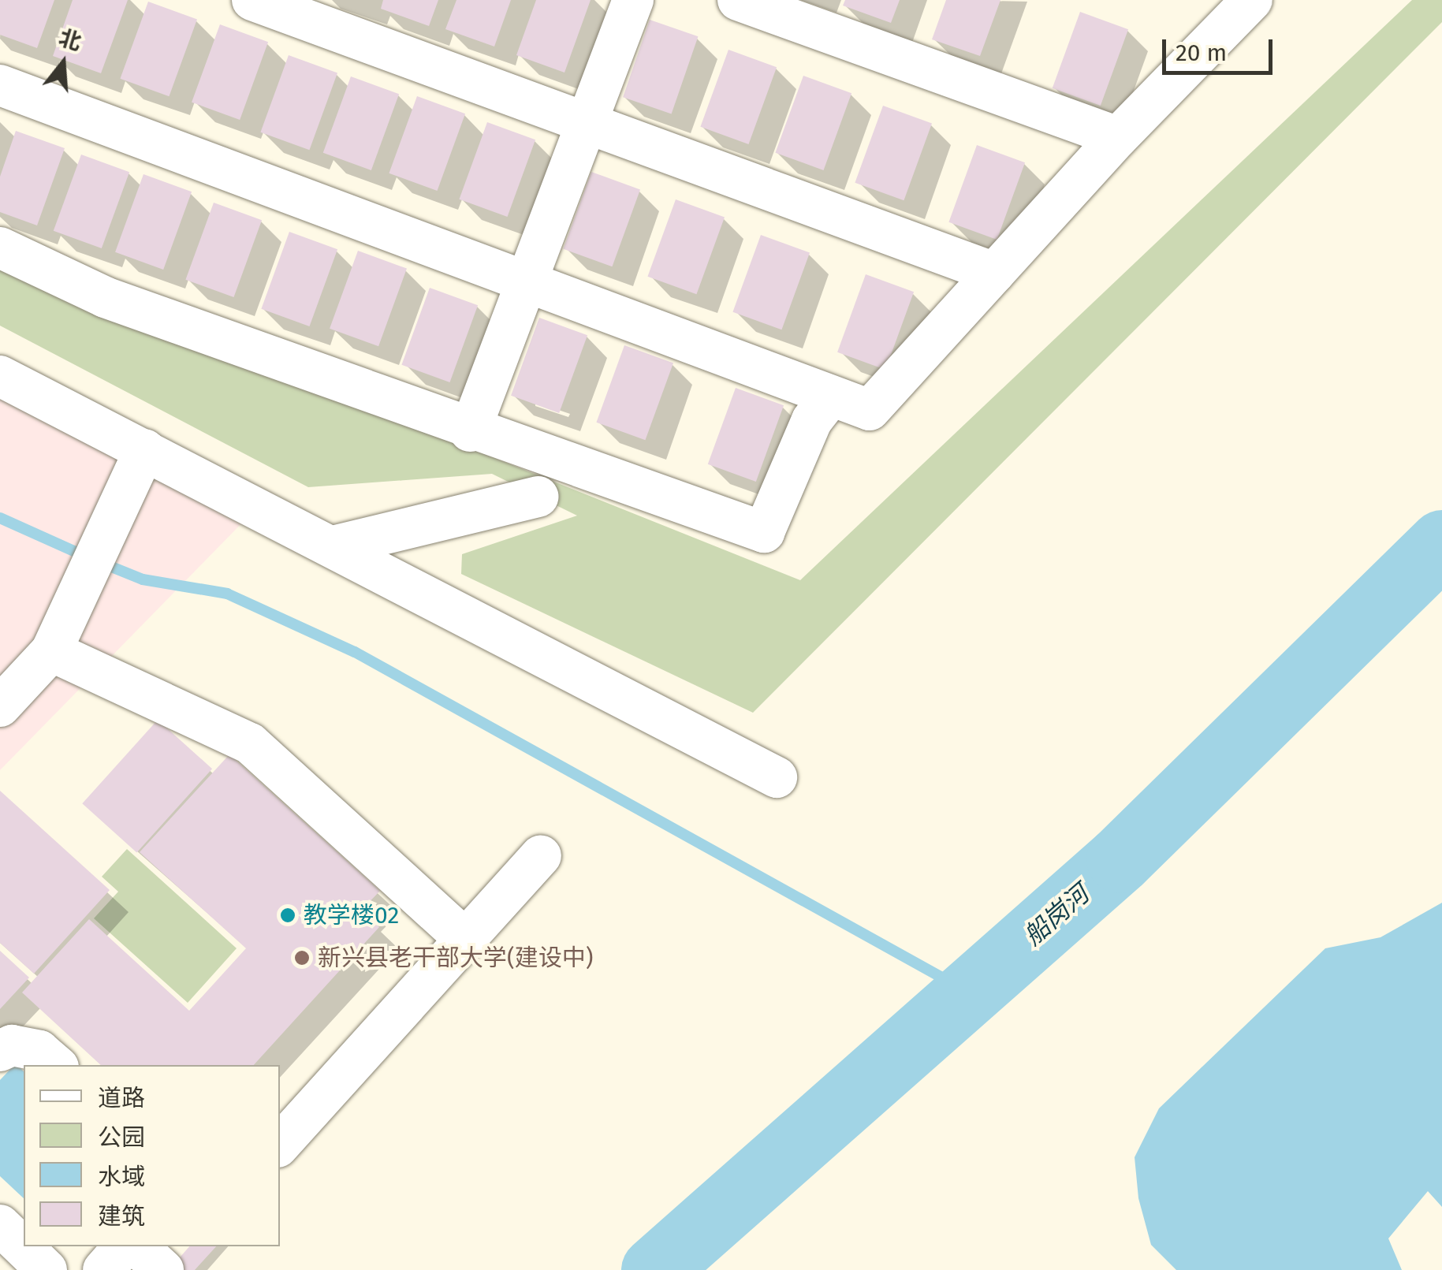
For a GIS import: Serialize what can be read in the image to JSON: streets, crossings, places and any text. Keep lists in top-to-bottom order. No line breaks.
{"water":["船岗河"],"places":["教学楼02","新兴县老干部大学(建设中)"],"legend":["道路","公园","水域","建筑"],"scale_bar":"20 m","north":"top"}
